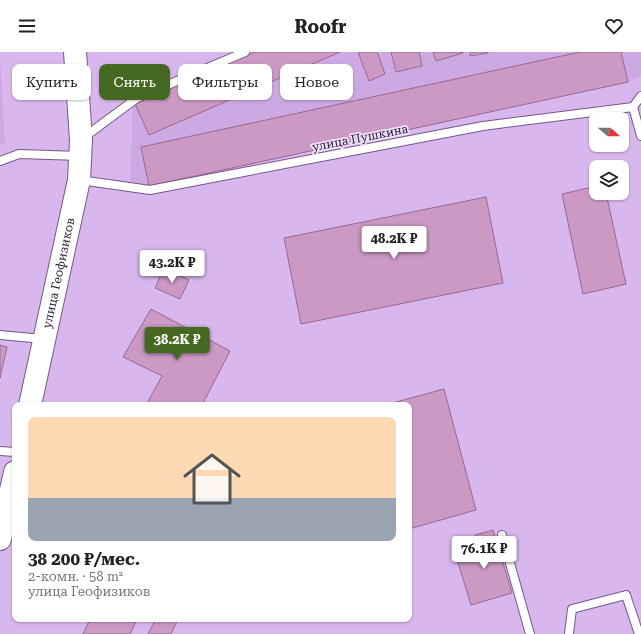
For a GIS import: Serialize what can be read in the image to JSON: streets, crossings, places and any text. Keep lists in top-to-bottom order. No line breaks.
{"streets":{"main road":["улица Геофизиков"],"lane":["улица Пушкина"]},"crossings":[["улица Пушкина","улица Геофизиков"]],"north":"right","page":{"header":"Roofr","chip":["Купить","Снять","Фильтры","Новое"],"price":["48.2K ₽","43.2K ₽","38.2K ₽","76.1K ₽"],"list":[{"name":"38 200 ₽/мес.","note":"2-комн. · 58 m² · улица Геофизиков"}]}}
